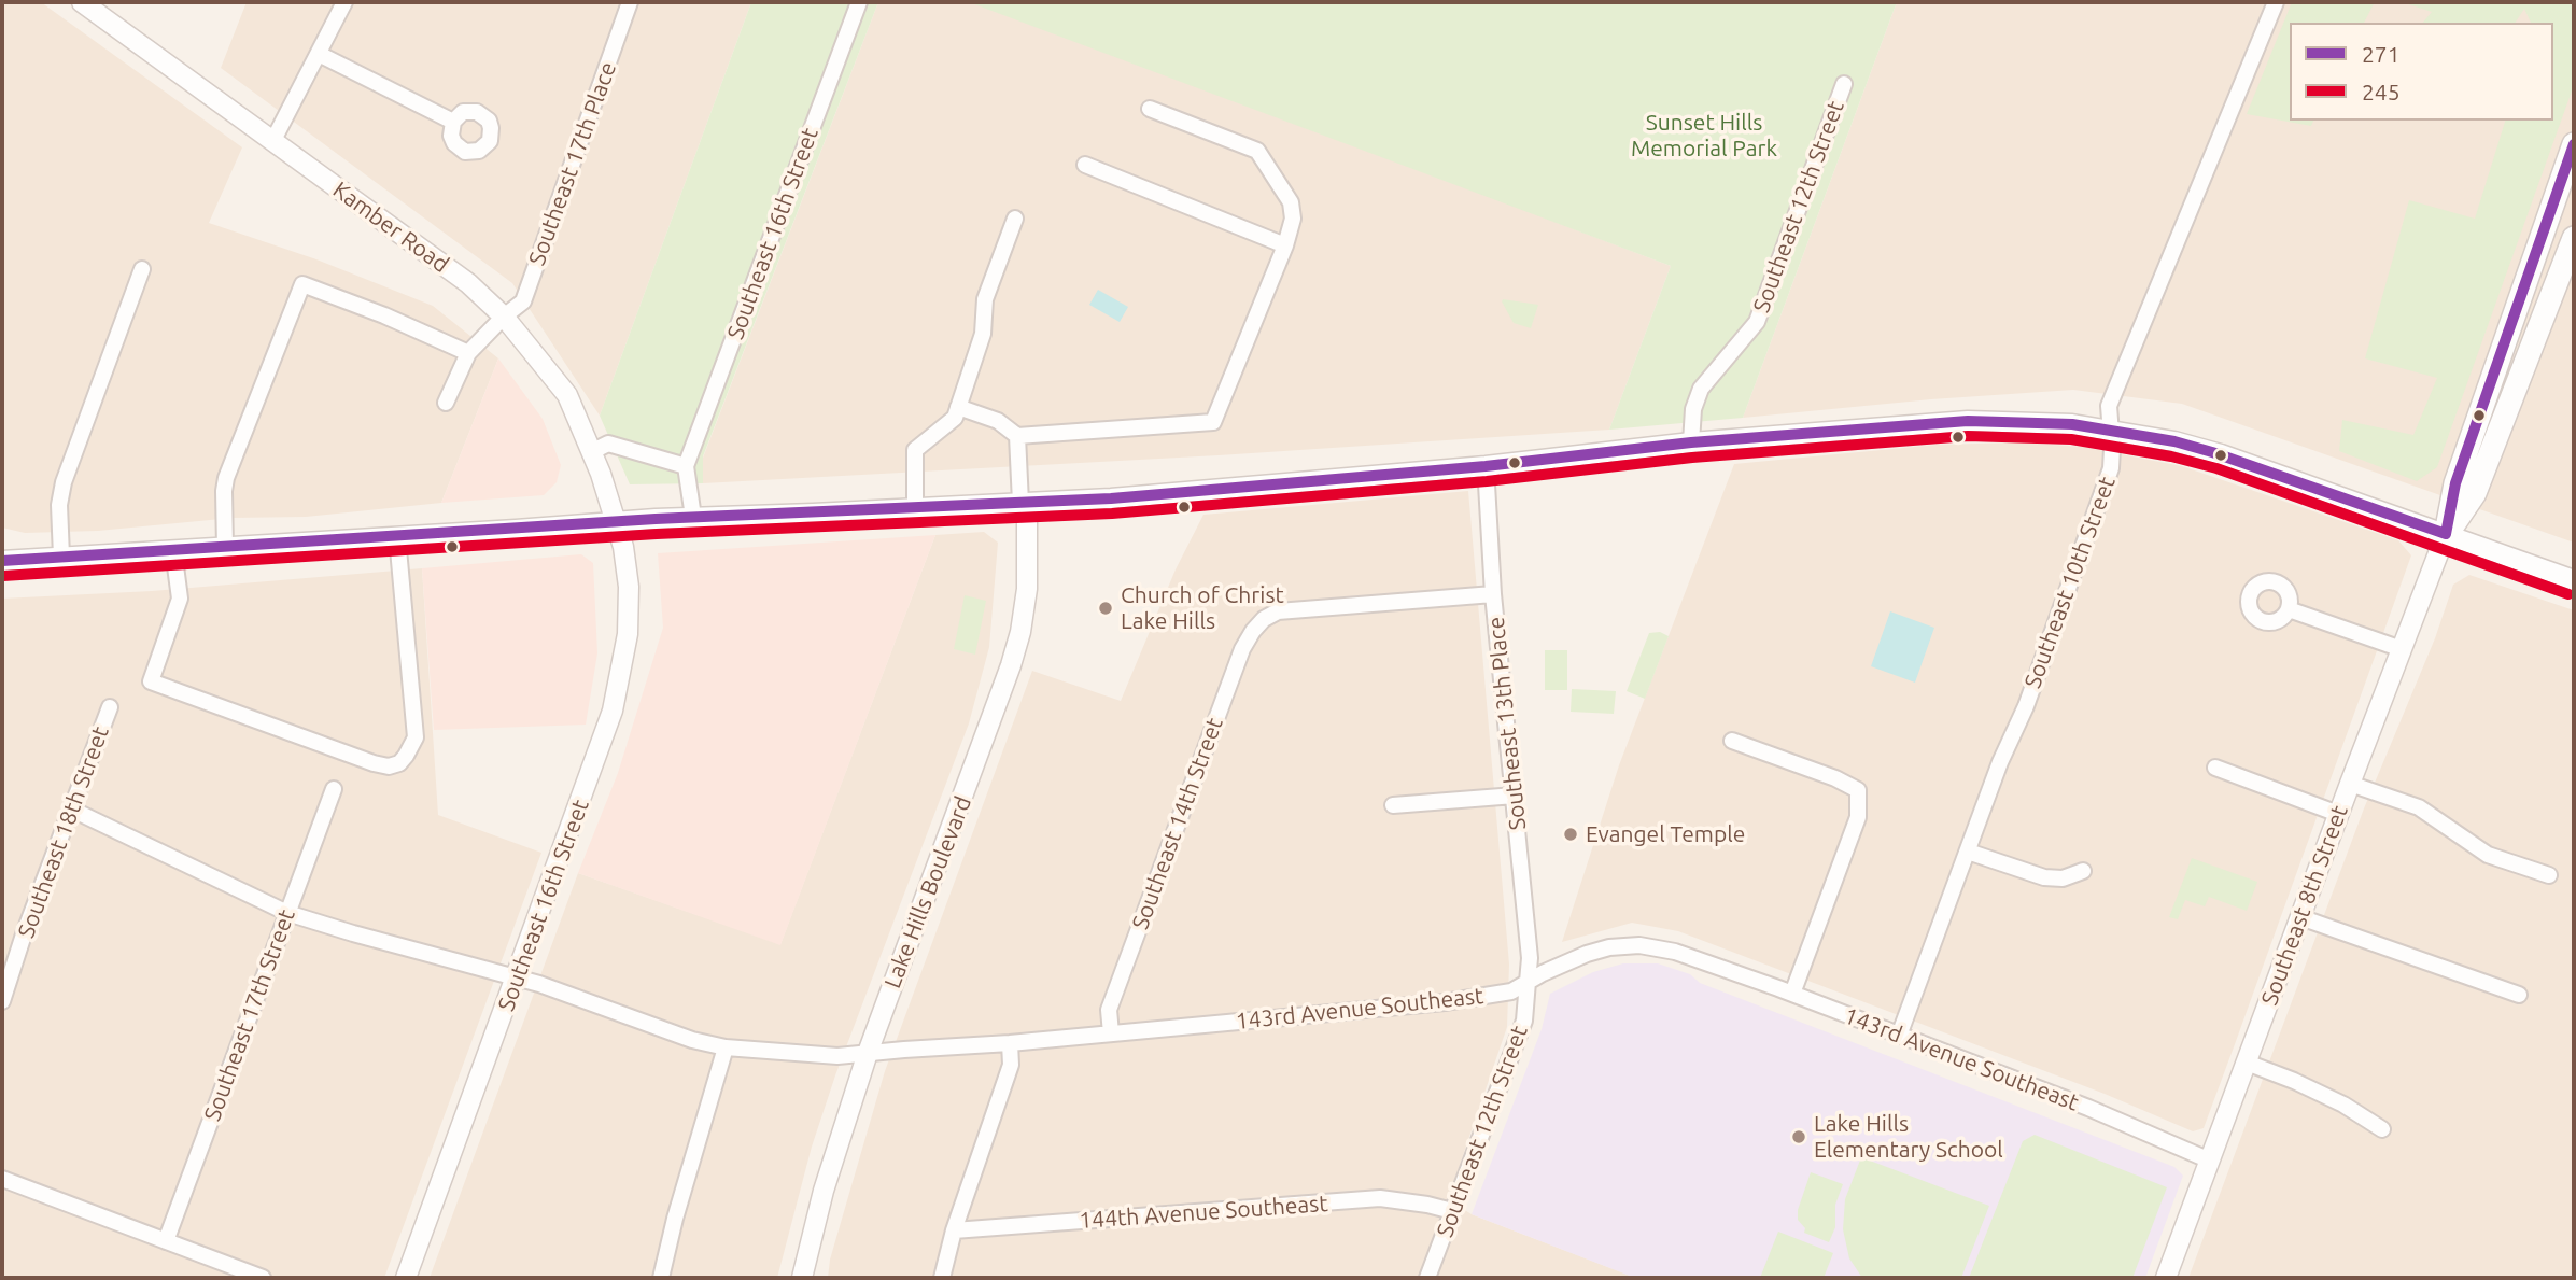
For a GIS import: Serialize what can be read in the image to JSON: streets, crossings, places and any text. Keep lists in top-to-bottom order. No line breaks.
{"streets":{"street":["Southeast 17th Place","Southeast 12th Street","Kamber Road","Southeast 16th Street","Southeast 10th Street","Southeast 13th Place","Southeast 14th Street","Southeast 18th Street","Lake Hills Boulevard","Southeast 8th Street","143rd Avenue Southeast","Southeast 17th Street","144th Avenue Southeast"]},"crossings":[["Southeast 17th Place","Kamber Road"],["Southeast 12th Street","Southeast 13th Place"],["Southeast 12th Street","143rd Avenue Southeast"],["Southeast 12th Street","144th Avenue Southeast"],["Kamber Road","Southeast 16th Street"],["Southeast 16th Street","143rd Avenue Southeast"],["Southeast 10th Street","143rd Avenue Southeast"],["Southeast 13th Place","Southeast 14th Street"],["Southeast 13th Place","143rd Avenue Southeast"],["Southeast 14th Street","143rd Avenue Southeast"],["Lake Hills Boulevard","143rd Avenue Southeast"],["Southeast 8th Street","143rd Avenue Southeast"]],"parks":["Sunset Hills Memorial Park"],"places":["Church of Christ Lake Hills","Evangel Temple","Lake Hills Elementary School"],"lines":["transit line 271","transit line 245"],"legend":["271","245"]}
